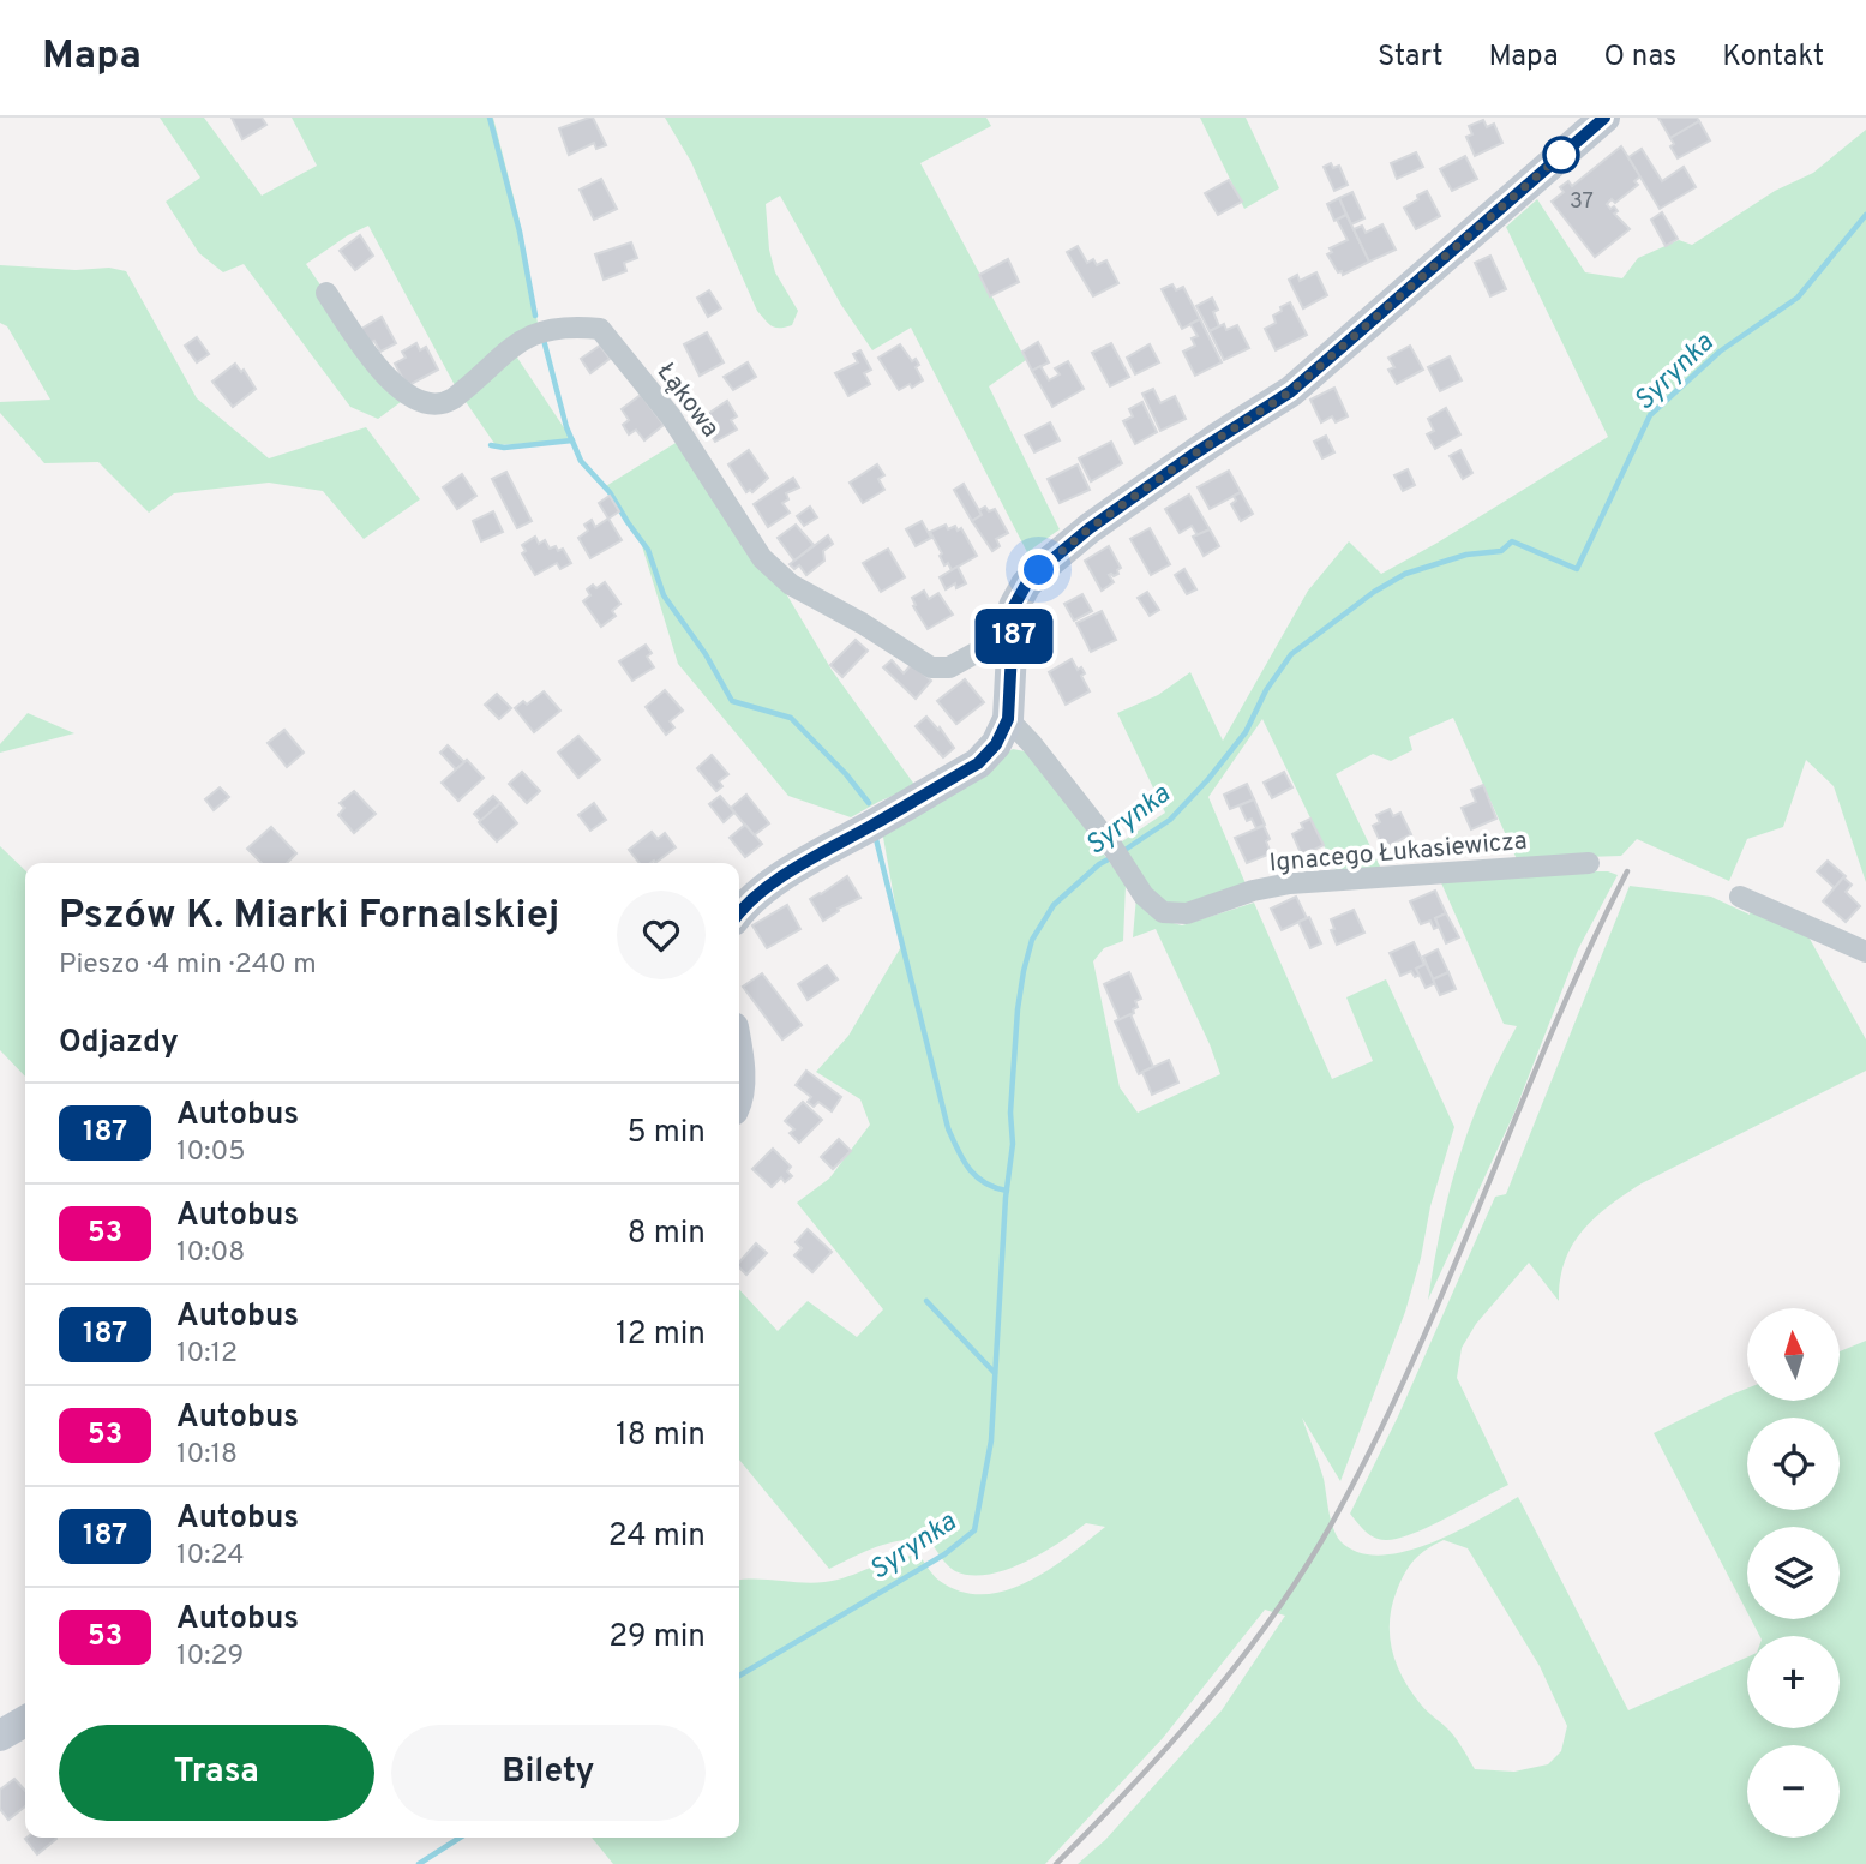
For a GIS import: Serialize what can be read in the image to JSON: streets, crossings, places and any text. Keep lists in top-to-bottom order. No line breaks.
{"streets":{"street":["Łąkowa","Ignacego Łukasiewicza"]},"water":["Syrynka"],"lines":["bus line 187"],"house_numbers":["37"],"north":"top","page":{"header":"Mapa","nav":["Start","Mapa","O nas","Kontakt"],"on_map":"187","heading":[["Pszów K. Miarki Fornalskiej","Pieszo · 4 min · 240 m"],"Odjazdy"],"list":[{"mark":"187","name":"Autobus","note":"10:05","value":"5 min"},{"mark":"53","name":"Autobus","note":"10:08","value":"8 min"},{"mark":"187","name":"Autobus","note":"10:12","value":"12 min"},{"mark":"53","name":"Autobus","note":"10:18","value":"18 min"},{"mark":"187","name":"Autobus","note":"10:24","value":"24 min"},{"mark":"53","name":"Autobus","note":"10:29","value":"29 min"}],"map_buttons":["+","−"],"buttons":["Trasa","Bilety"]}}
